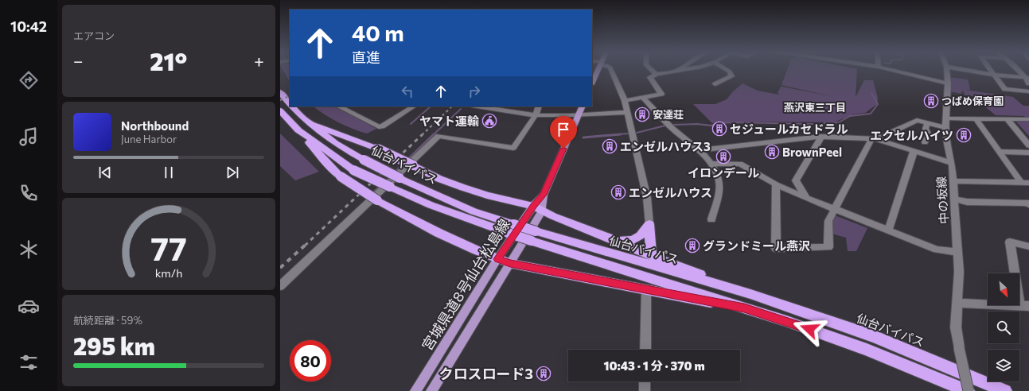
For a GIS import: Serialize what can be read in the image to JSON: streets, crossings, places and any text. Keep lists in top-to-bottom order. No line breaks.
{"streets":{"highway":["仙台バイパス"],"main road":["宮城県道8号仙台松島線"],"street":["中の坂線"]},"crossings":[["仙台バイパス","中の坂線"]],"districts":["燕沢東三丁目"],"places":{"building":["つばめ保育園","安達荘","セジュールカセドラル","エクセルハイツ","エンゼルハウス3","BrownPeel","イロンデール","エンゼルハウス","グランドミール燕沢","クロスロード3"],"public building":["ヤマト運輸"]},"north":"bottom right","page":{"tabs":"10:42","tile":["エアコン",["航続距離 · 59%","295 km"]],"turn":["40 m","直進"],"heat":["−","21°","+"],"song":["Northbound","June Harbor"],"limit":"80","trip":"10:43 · 1 分 · 370 m","gauge":["77","km/h"]}}
